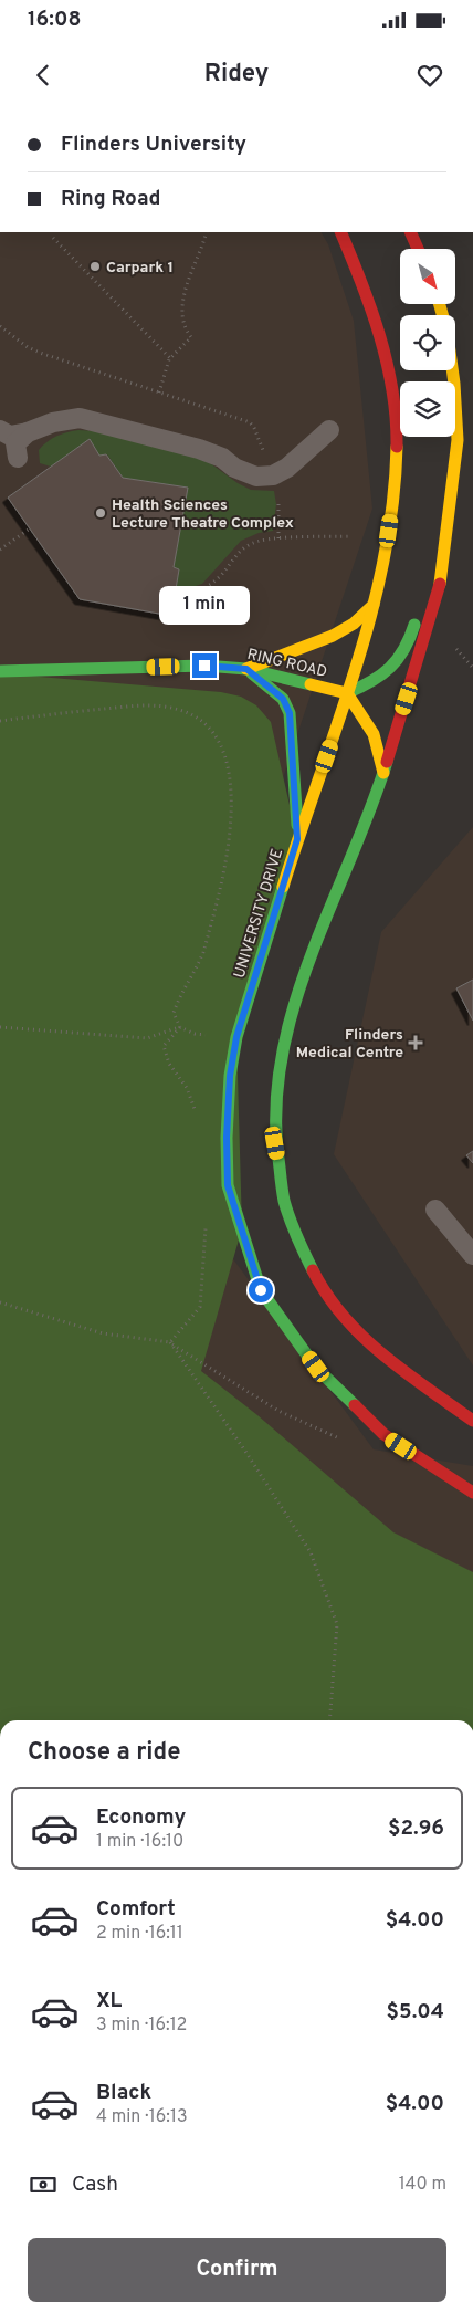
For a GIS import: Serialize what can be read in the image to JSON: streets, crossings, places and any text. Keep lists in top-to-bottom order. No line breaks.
{"streets":{"street":["RING ROAD","UNIVERSITY DRIVE"]},"crossings":[["RING ROAD","UNIVERSITY DRIVE"]],"places":{"other":["Carpark 1","Health Sciences Lecture Theatre Complex"],"health":["Flinders Medical Centre"]},"north":"bottom right","page":{"status":"16:08","header":"Ridey","banner":["Flinders University","Ring Road"],"bubble":"1 min","heading":"Choose a ride","list":[{"name":"Economy","note":"1 min · 16:10","value":"$2.96"},{"name":"Comfort","note":"2 min · 16:11","value":"$4.00"},{"name":"XL","note":"3 min · 16:12","value":"$5.04"},{"name":"Black","note":"4 min · 16:13","value":"$4.00"}],"pay":["Cash","140 m"],"buttons":"Confirm"}}
